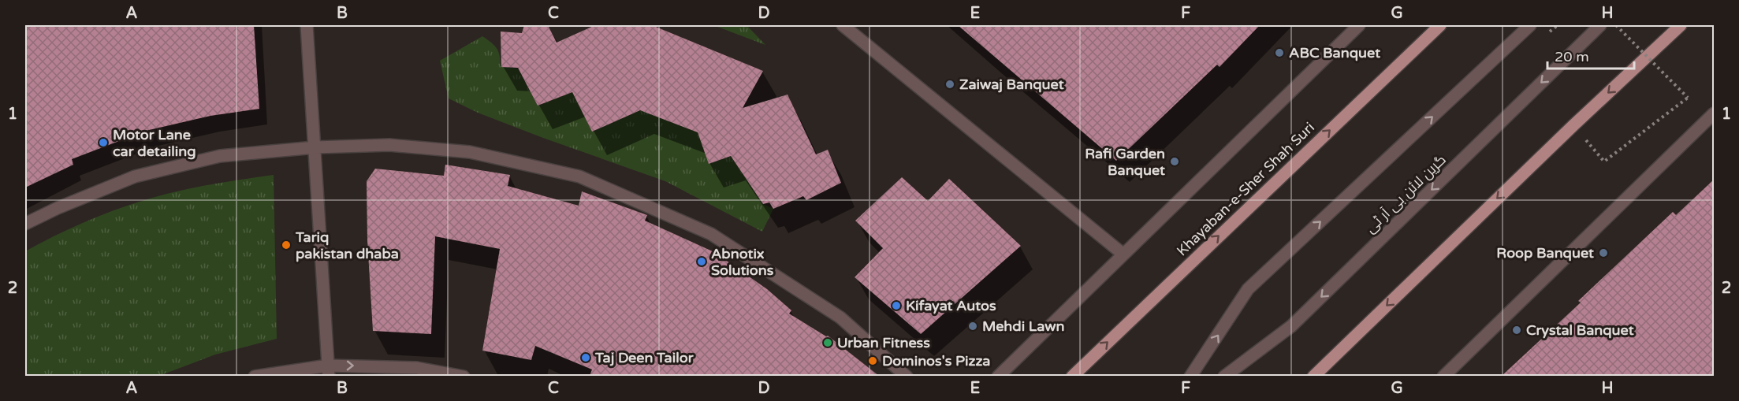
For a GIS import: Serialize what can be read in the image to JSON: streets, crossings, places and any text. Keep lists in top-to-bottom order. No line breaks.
{"streets":{"main road":["Khayaban-e-Sher Shah Suri"],"street":["گرین لائن بی آر ٹی"]},"one_way":["Khayaban-e-Sher Shah Suri"],"places":["ABC Banquet","Zaiwaj Banquet","Motor Lane car detailing","Rafi Garden Banquet","Tariq pakistan dhaba","Roop Banquet","Abnotix Solutions","Kifayat Autos","Mehdi Lawn","Crystal Banquet","Urban Fitness","Taj Deen Tailor","Dominos's Pizza"],"scale_bar":"20 m","grid":{"columns":["A","B","C","D","E","F","G","H"],"rows":["1","2"]}}
